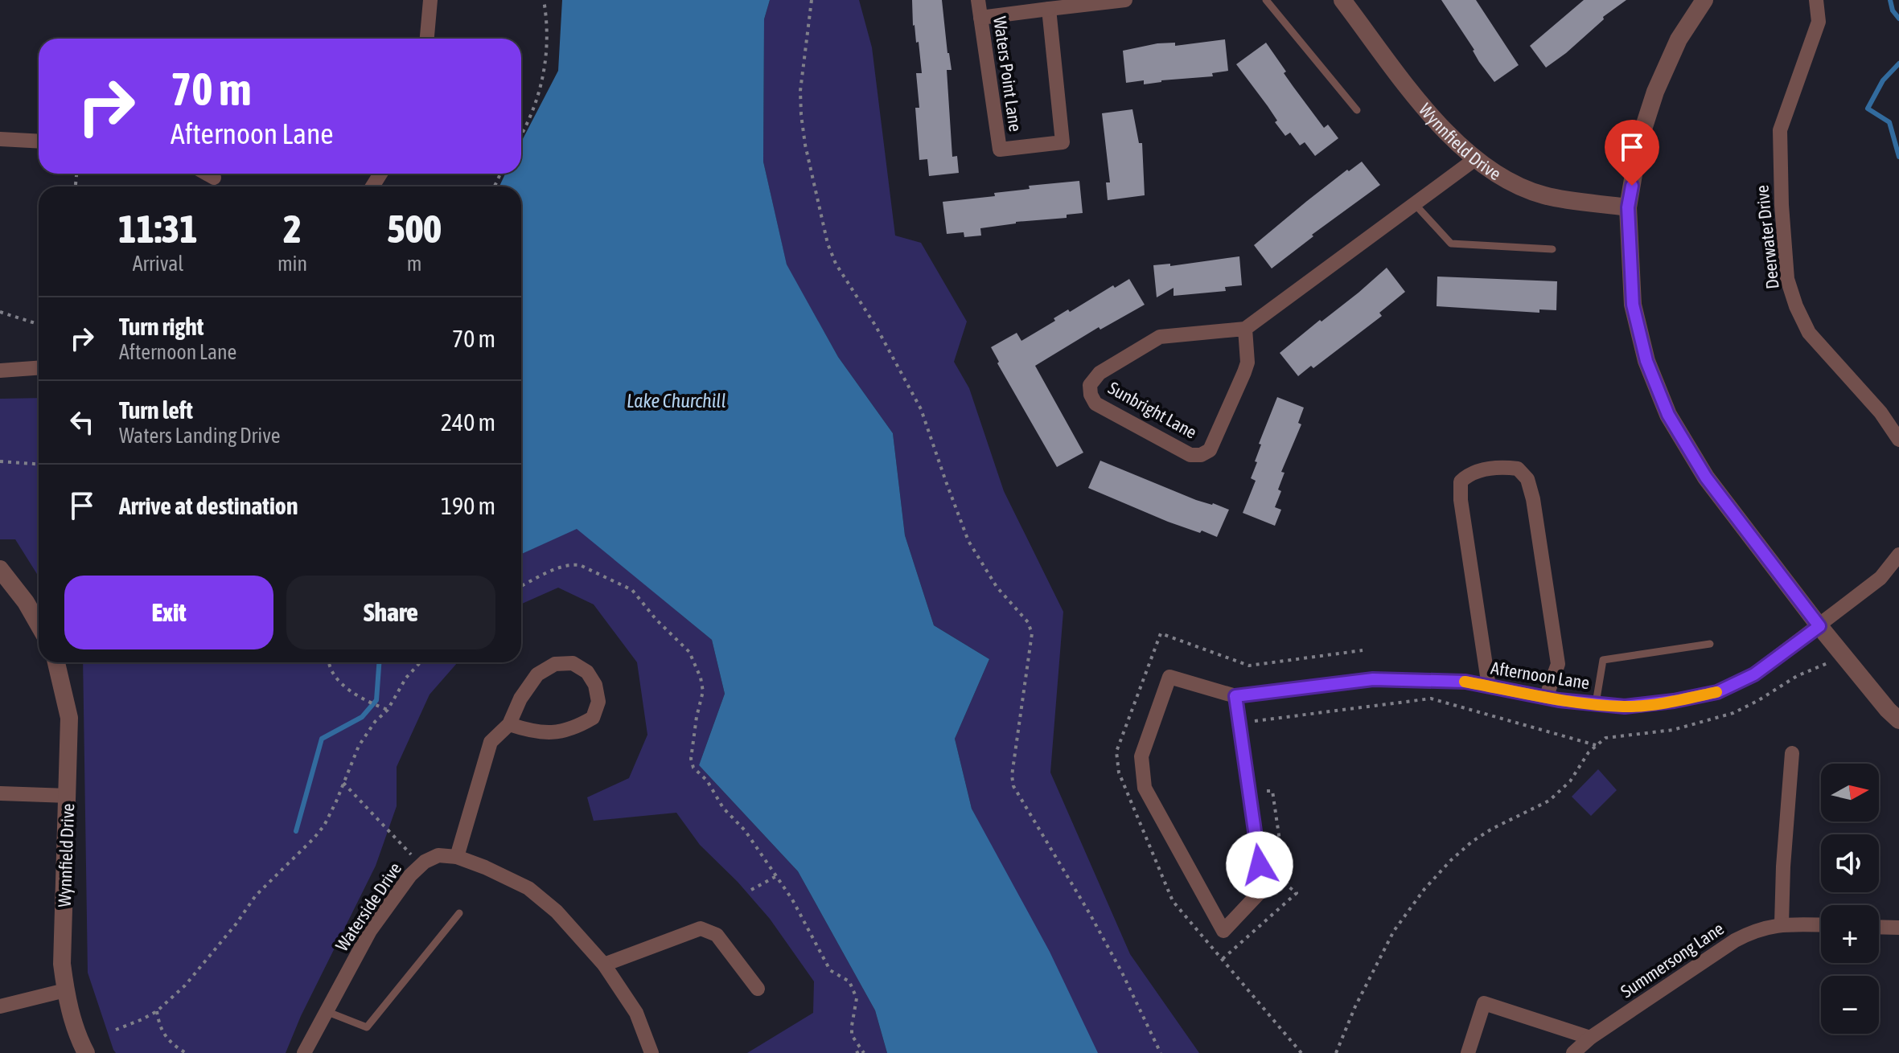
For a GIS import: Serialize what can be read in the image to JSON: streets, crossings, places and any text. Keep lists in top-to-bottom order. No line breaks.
{"streets":{"street":["Waters Point Lane","Wynnfield Drive","Deerwater Drive","Sunbright Lane","Afternoon Lane","Waterside Drive","Summersong Lane"]},"water":["Lake Churchill"],"north":"right","page":{"turn":["70 m","Afternoon Lane"],"eta":["11:31","Arrival","2","min","500","m"],"list":[{"name":"Turn right","note":"Afternoon Lane","value":"70 m"},{"name":"Turn left","note":"Waters Landing Drive","value":"240 m"},{"name":"Arrive at destination","value":"190 m"}],"buttons":["Exit","Share"],"map_buttons":["+","−"]}}
